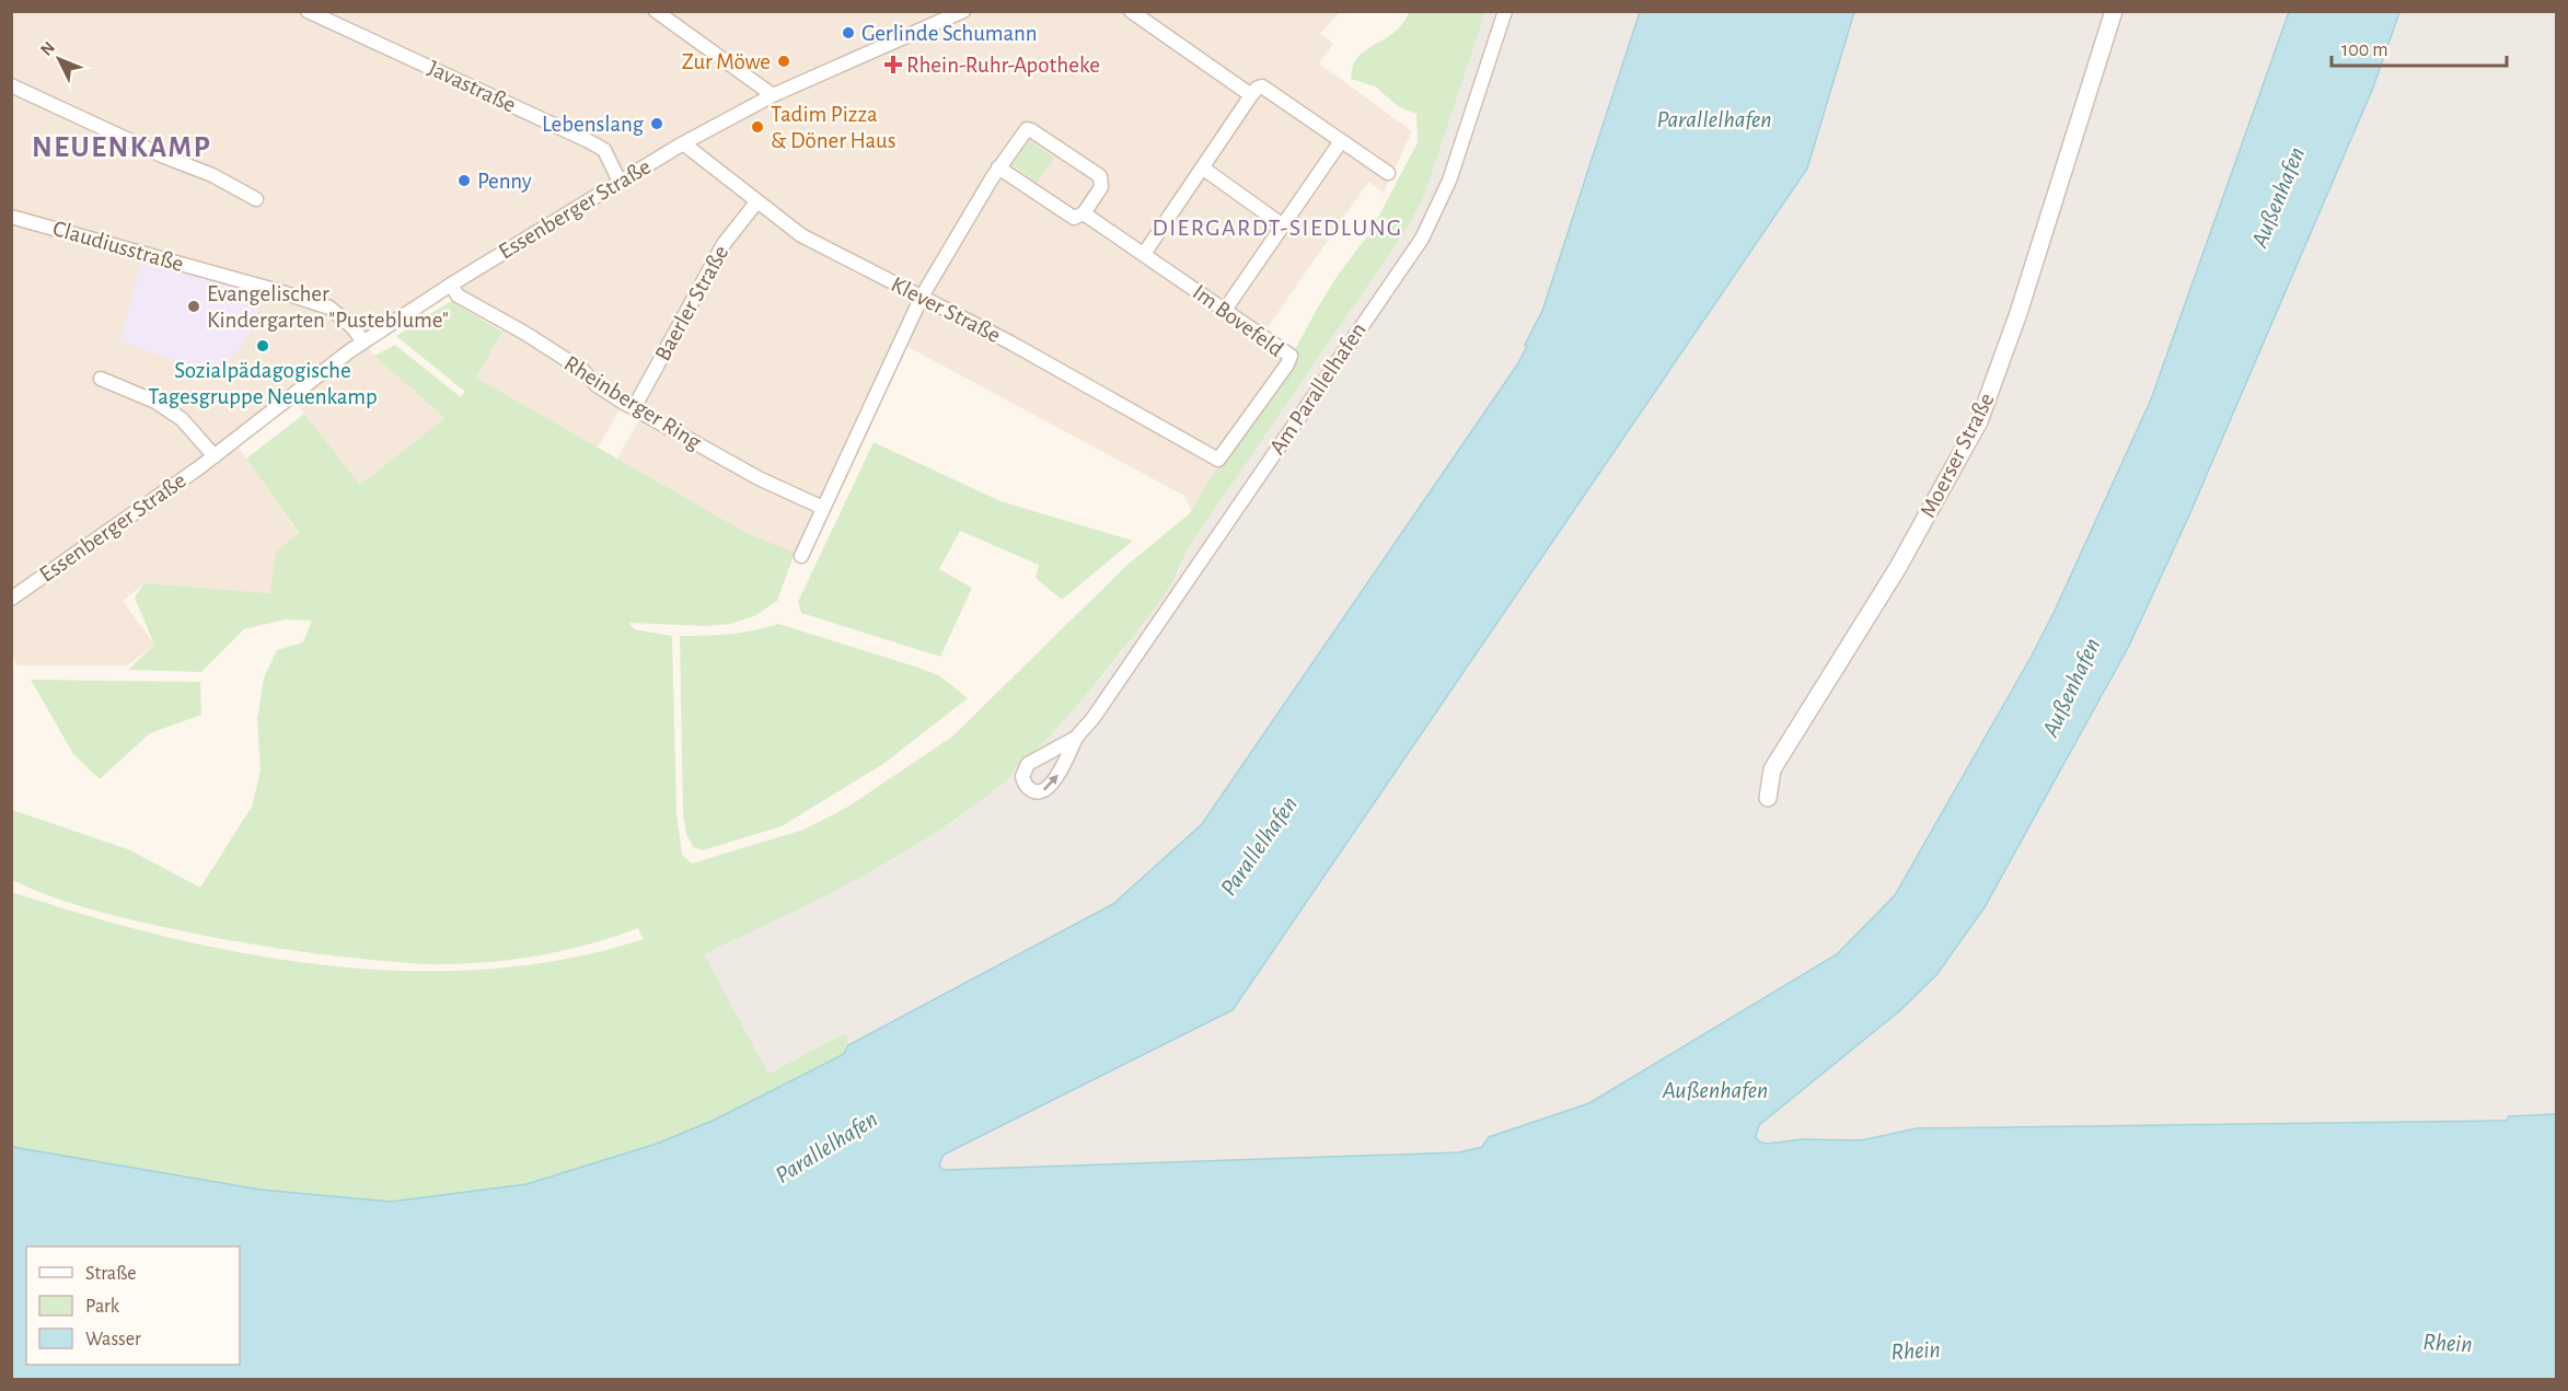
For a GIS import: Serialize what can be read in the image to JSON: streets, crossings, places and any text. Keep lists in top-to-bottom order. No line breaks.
{"streets":{"street":["Javastraße","Essenberger Straße","Claudiusstraße","Baerler Straße","Klever Straße","Im Bovefeld","Am Parallelhafen","Rheinberger Ring","Moerser Straße"]},"crossings":[["Javastraße","Essenberger Straße"],["Essenberger Straße","Claudiusstraße"],["Essenberger Straße","Klever Straße"],["Essenberger Straße","Rheinberger Ring"],["Baerler Straße","Klever Straße"],["Baerler Straße","Rheinberger Ring"],["Klever Straße","Im Bovefeld"]],"districts":["NEUENKAMP","DIERGARDT-SIEDLUNG"],"water":["Parallelhafen","Außenhafen","Rhein"],"places":{"other":["Gerlinde Schumann","Zur Möwe","Lebenslang","Tadim Pizza & Döner Haus","Penny","Evangelischer Kindergarten \"Pusteblume\"","Sozialpädagogische Tagesgruppe Neuenkamp"],"health":["Rhein-Ruhr-Apotheke"]},"legend":["Straße","Park","Wasser"],"scale_bar":"100 m","north":"top left"}
